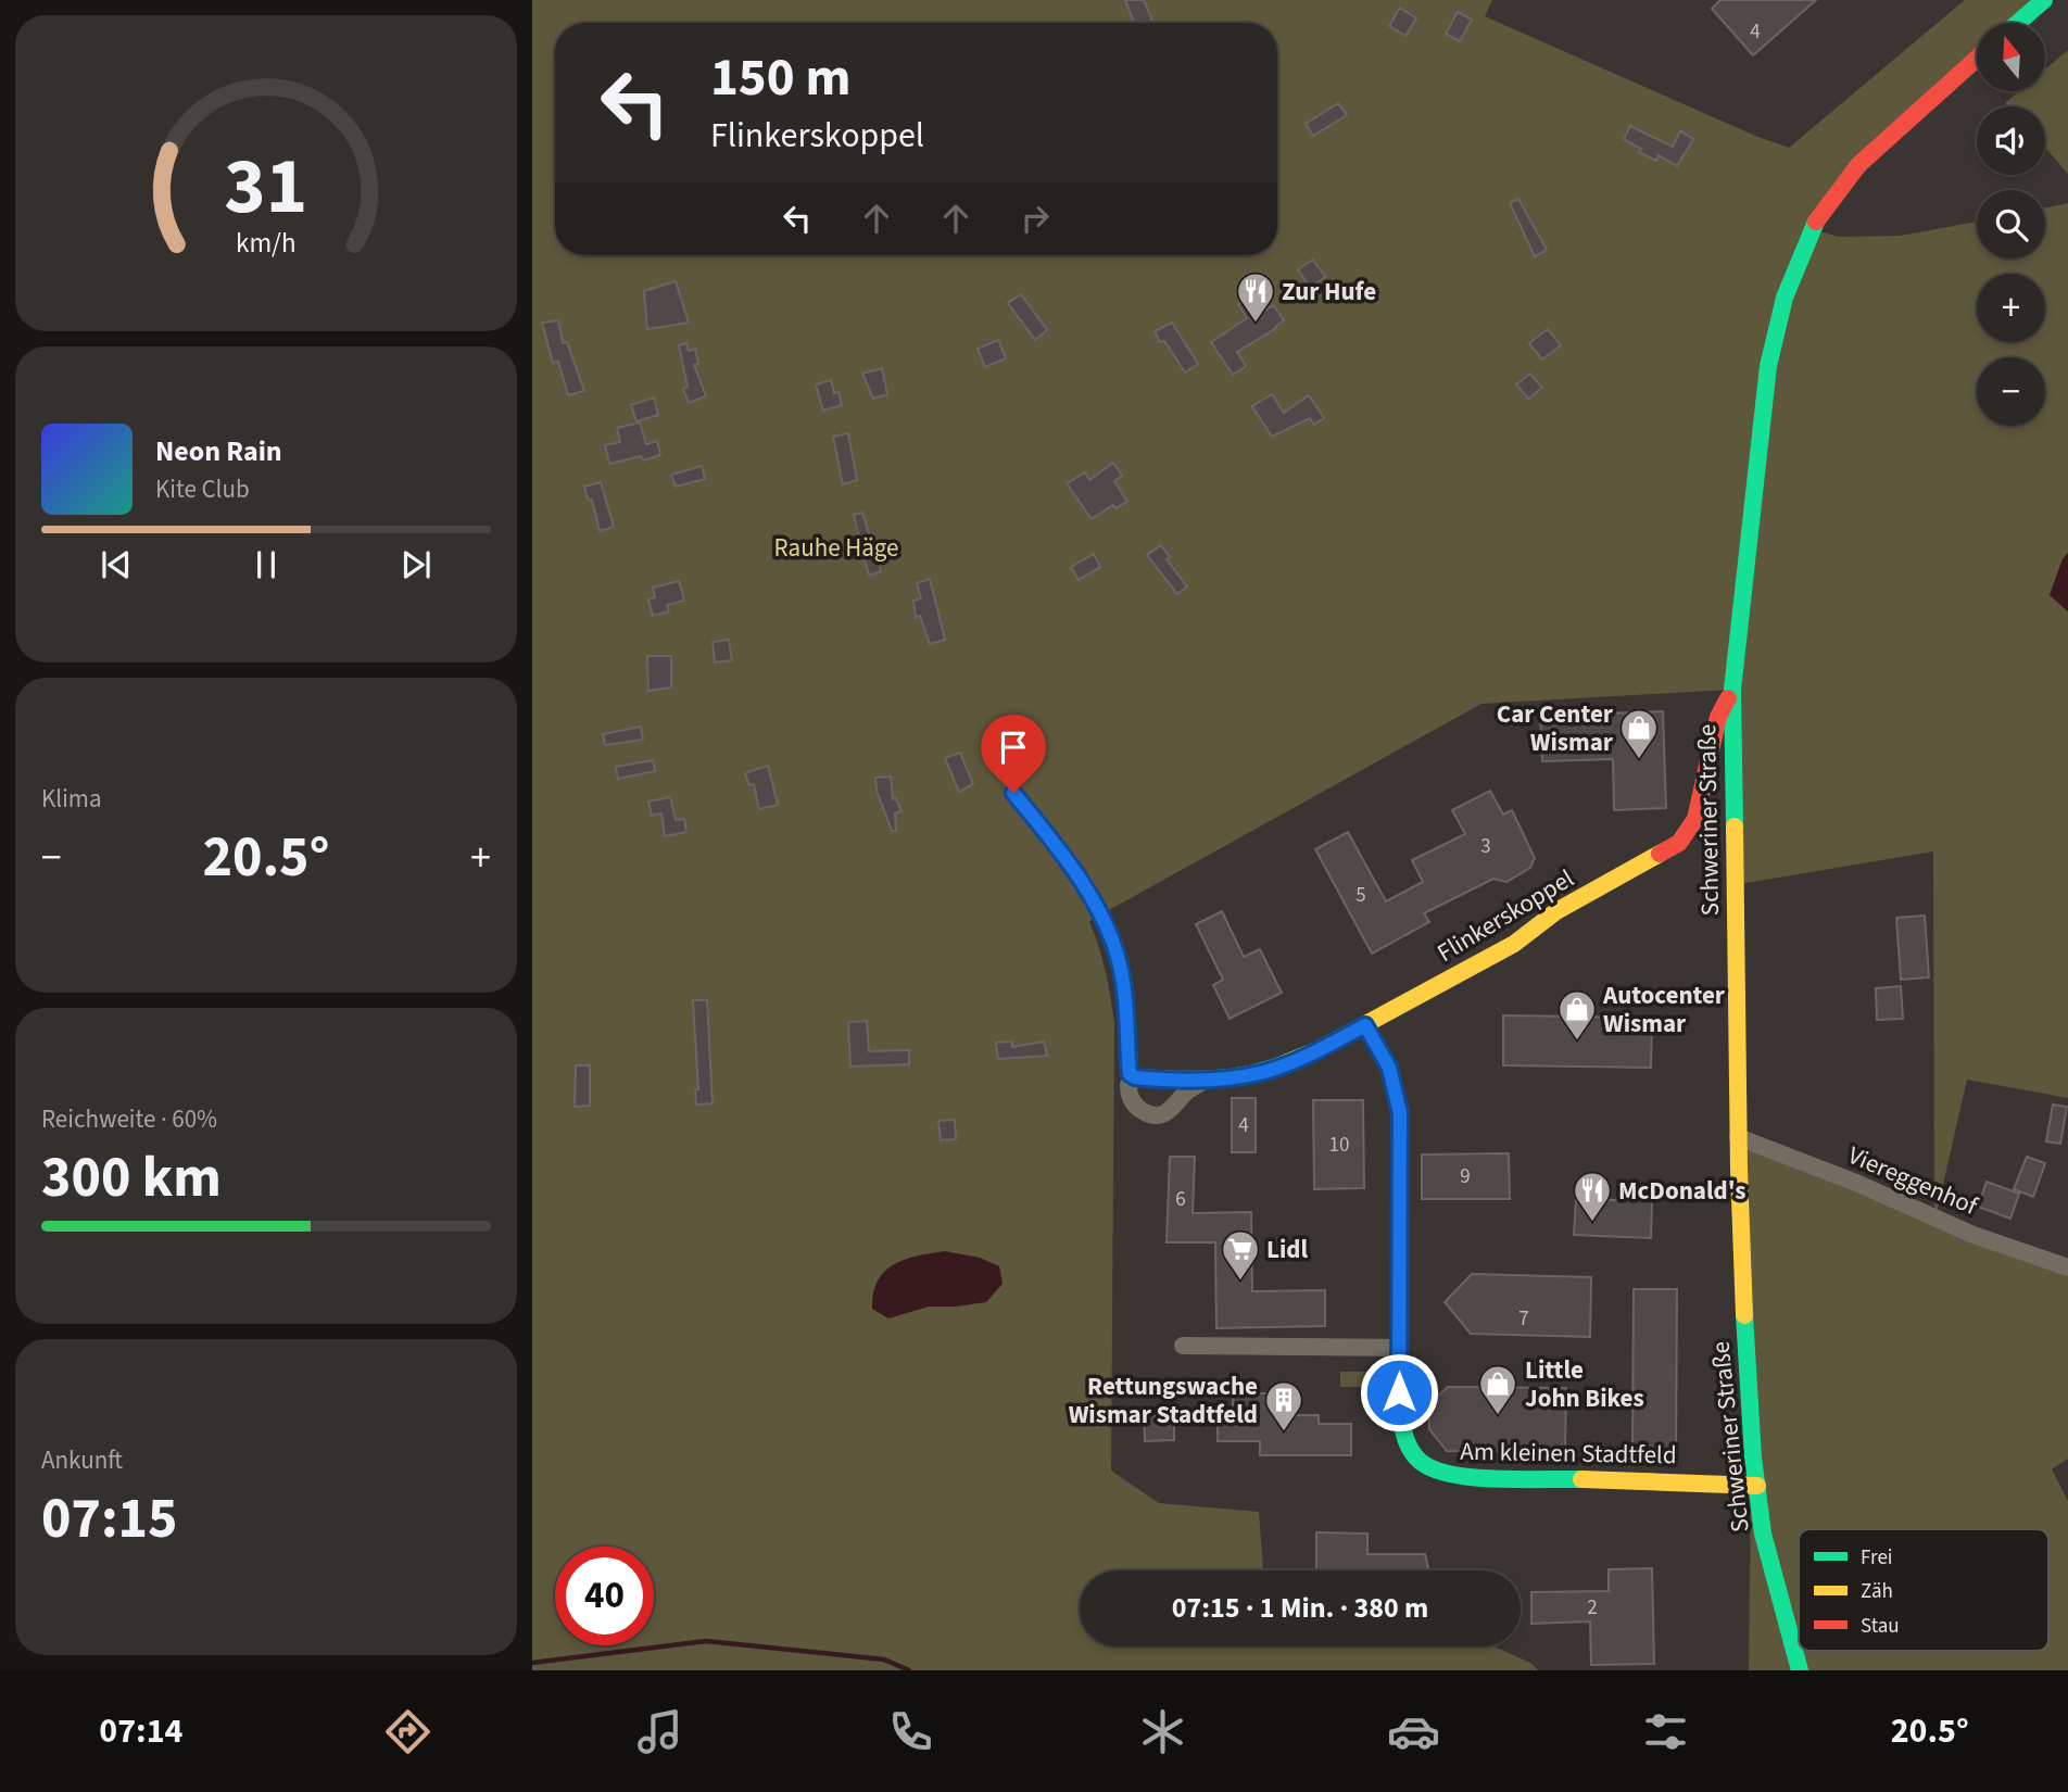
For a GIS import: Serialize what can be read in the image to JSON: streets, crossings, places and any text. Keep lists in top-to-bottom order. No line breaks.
{"streets":{"street":["Schweriner Straße","Flinkerskoppel","Viereggenhof","Am kleinen Stadtfeld"]},"crossings":[["Schweriner Straße","Flinkerskoppel"],["Schweriner Straße","Viereggenhof"],["Schweriner Straße","Am kleinen Stadtfeld"],["Flinkerskoppel","Am kleinen Stadtfeld"]],"parks":["Rauhe Häge"],"places":{"restaurant":["Zur Hufe","McDonald's"],"shop":["Car Center Wismar","Autocenter Wismar","Little John Bikes"],"supermarket":["Lidl"],"building":["Rettungswache Wismar Stadtfeld"]},"house_numbers":["4","3","5","4","10","9","6","7","2"],"legend":["Frei","Zäh","Stau"],"north":"top","page":{"map_buttons":["+","−"],"turn":["150 m","Flinkerskoppel"],"song":["Neon Rain","Kite Club"],"tile":["Klima",["Reichweite · 60%","300 km"],["Ankunft","07:15"]],"heat":["−","20.5°","+"],"limit":"40","trip":"07:15 · 1 Min. · 380 m","tabs":["07:14","20.5°"],"gauge":["31","km/h"]}}
